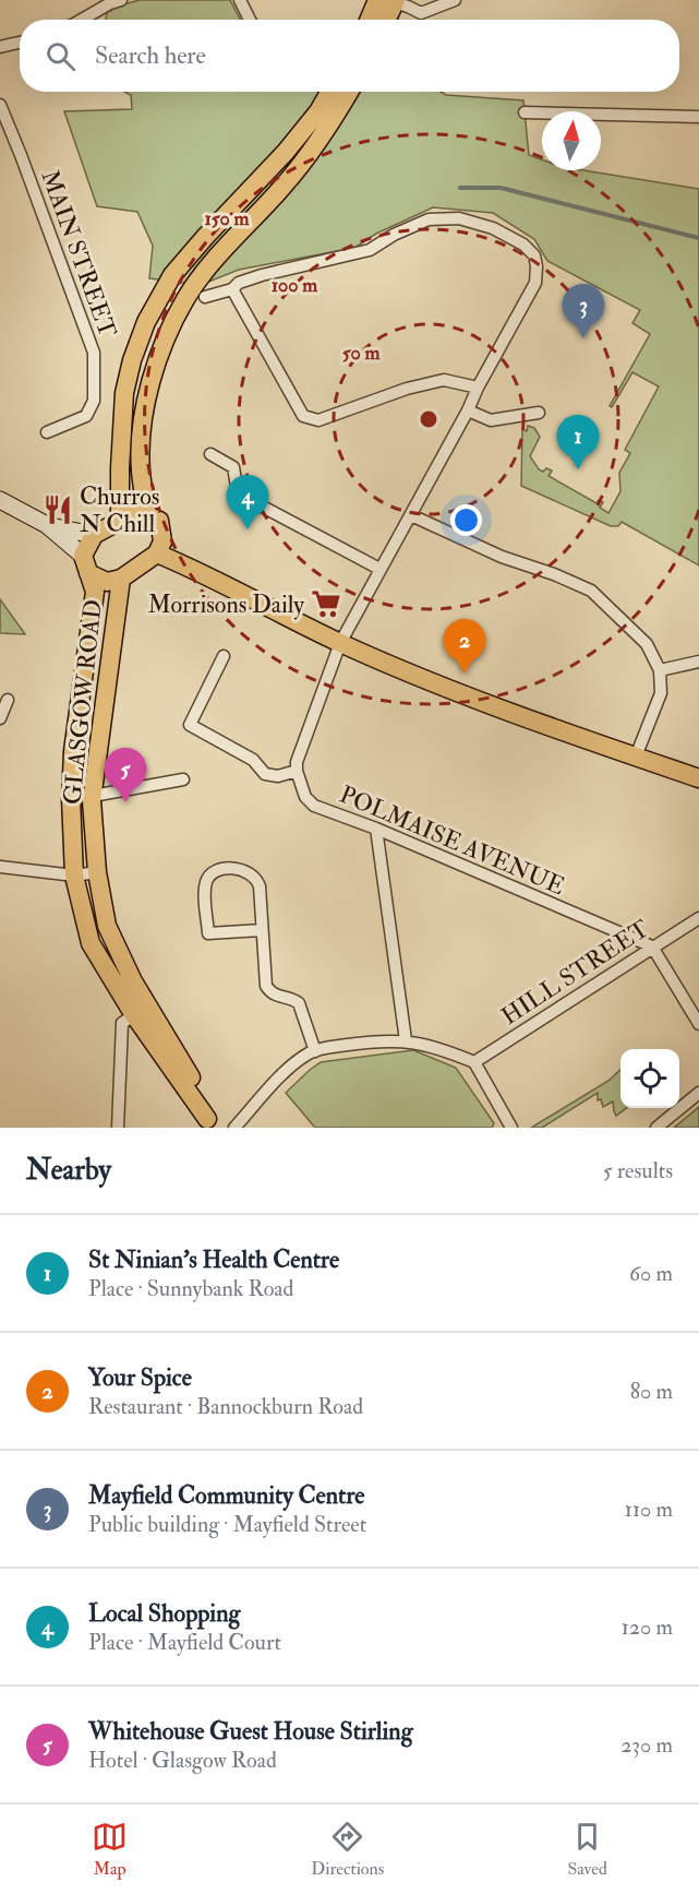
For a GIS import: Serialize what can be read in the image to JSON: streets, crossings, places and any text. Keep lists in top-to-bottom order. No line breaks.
{"streets":{"main road":["GLASGOW ROAD"],"street":["MAIN STREET","POLMAISE AVENUE","HILL STREET"]},"crossings":[["POLMAISE AVENUE","HILL STREET"]],"places":{"restaurant":["Churros N Chill"],"supermarket":["Morrisons Daily"]},"north":"top","page":{"search":"Search here","pins":["3","1","4","2","5"],"heading":["Nearby","5 results"],"list":[{"mark":"1","name":"St Ninian's Health Centre","note":"Place · Sunnybank Road","value":"60 m"},{"mark":"2","name":"Your Spice","note":"Restaurant · Bannockburn Road","value":"80 m"},{"mark":"3","name":"Mayfield Community Centre","note":"Public building · Mayfield Street","value":"110 m"},{"mark":"4","name":"Local Shopping","note":"Place · Mayfield Court","value":"120 m"},{"mark":"5","name":"Whitehouse Guest House Stirling","note":"Hotel · Glasgow Road","value":"230 m"}],"nav":["Map","Directions","Saved"]},"rings":["150 m","100 m","50 m"]}
